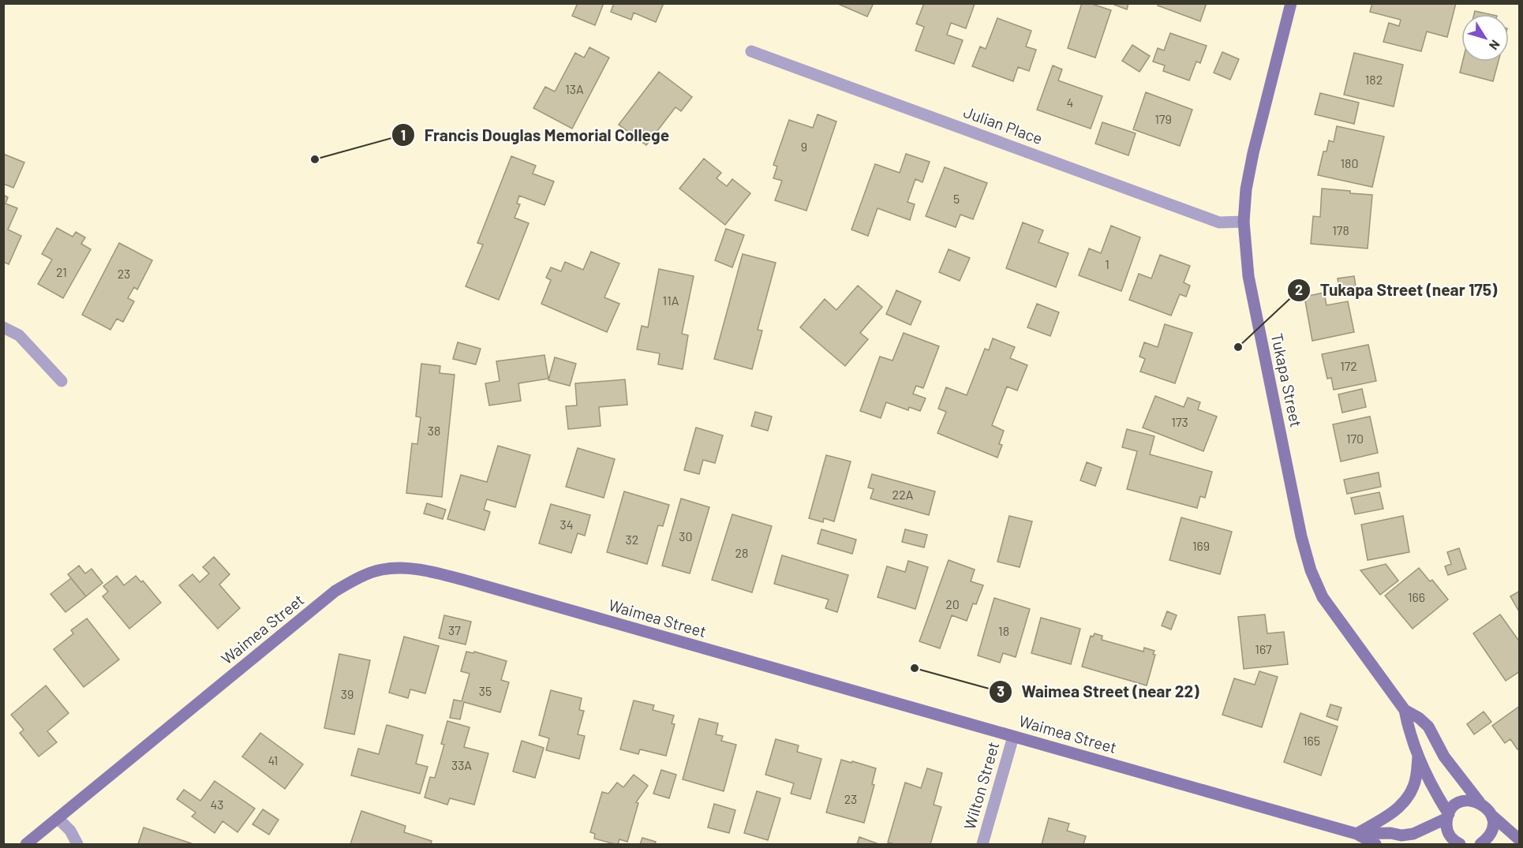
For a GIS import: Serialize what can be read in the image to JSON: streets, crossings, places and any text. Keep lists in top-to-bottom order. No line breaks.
{"streets":{"main road":["Tukapa Street","Waimea Street"],"street":["Julian Place","Wilton Street"]},"crossings":[["Julian Place","Tukapa Street"],["Tukapa Street","Waimea Street"],["Waimea Street","Wilton Street"]],"places":["Francis Douglas Memorial College","Tukapa Street (near 175)","Waimea Street (near 22)"],"house_numbers":["182","13A","4","179","9","180","5","178","1","21","23","11A","172","173","38","170","22A","34","30","32","169","28","166","20","37","18","167","35","39","165","41","33A","23","43"],"north":"bottom right"}
